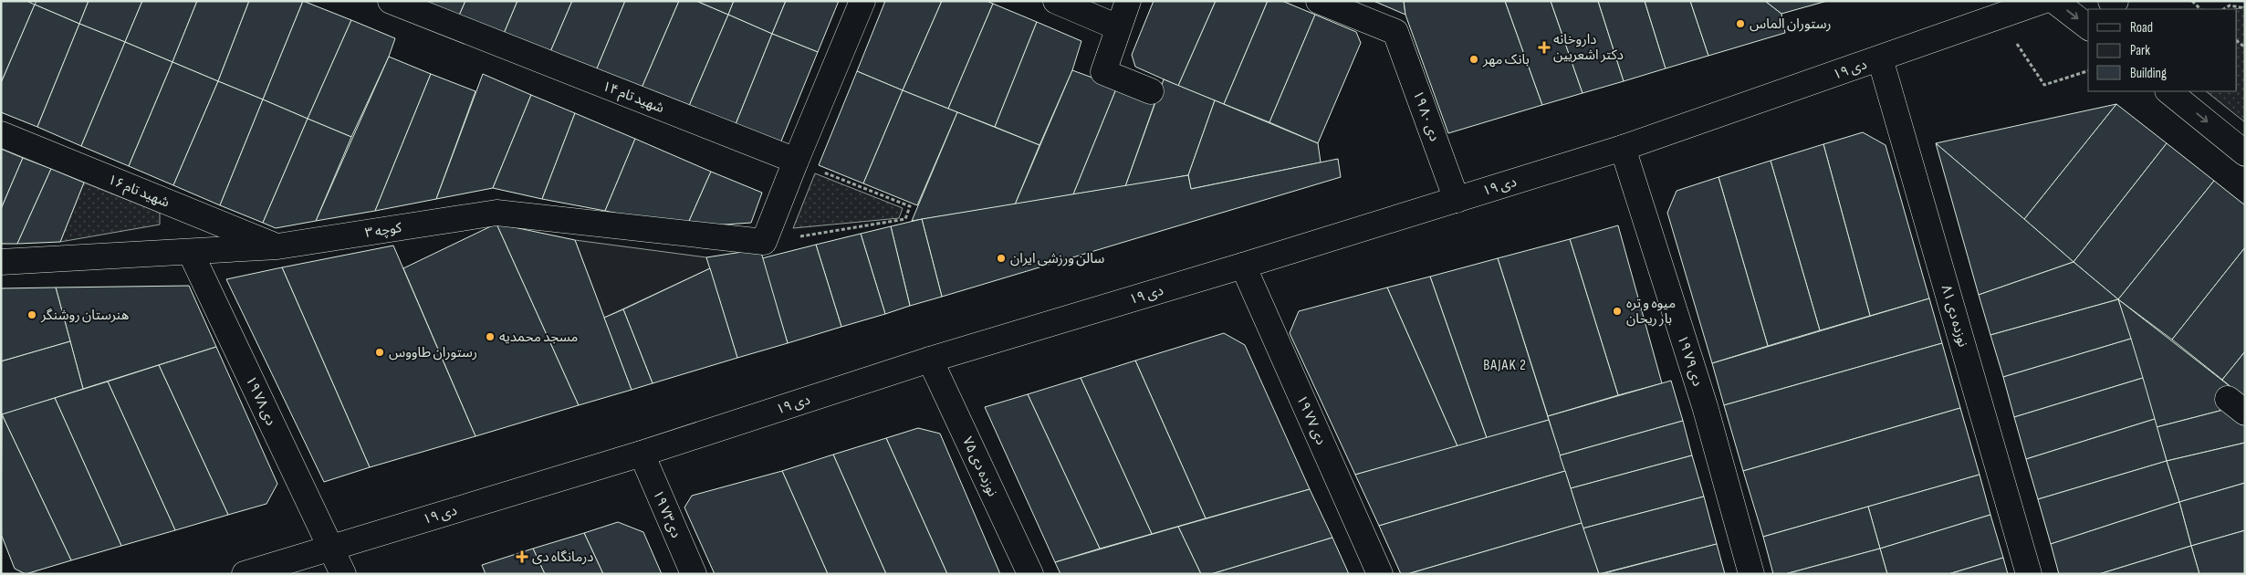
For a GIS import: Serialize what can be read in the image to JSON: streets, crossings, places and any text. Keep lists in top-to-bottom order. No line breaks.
{"streets":{"street":["۱۹ دی","شهید تام ۱۴","۱۹ دی ۸۰","شهید تام ۱۶","کوچه ۳","نوزده دی ۸۱","۱۹ دی ۷۹","۱۹ دی ۷۸","۱۹ دی ۷۷","نوزده دی ۷۵","۱۹ دی۷۳"]},"crossings":[["۱۹ دی","۱۹ دی ۸۰"],["۱۹ دی","نوزده دی ۸۱"],["۱۹ دی","۱۹ دی ۷۹"],["۱۹ دی","۱۹ دی ۷۸"],["۱۹ دی","۱۹ دی ۷۷"],["۱۹ دی","نوزده دی ۷۵"],["۱۹ دی","۱۹ دی۷۳"],["شهید تام ۱۶","کوچه ۳"],["کوچه ۳","۱۹ دی ۷۸"]],"districts":["BAJAK 2"],"places":{"other":["رستوران الماس","بانک مهر","سالن ورزشی ایران","میوه و تره بار ریحان","هنرستان روشنگر","مسجد محمدیه","رستوران طاووس"],"health":["داروخانه دکتر اشعریین","درمانگاه دی"]},"legend":["Road","Park","Building"]}
